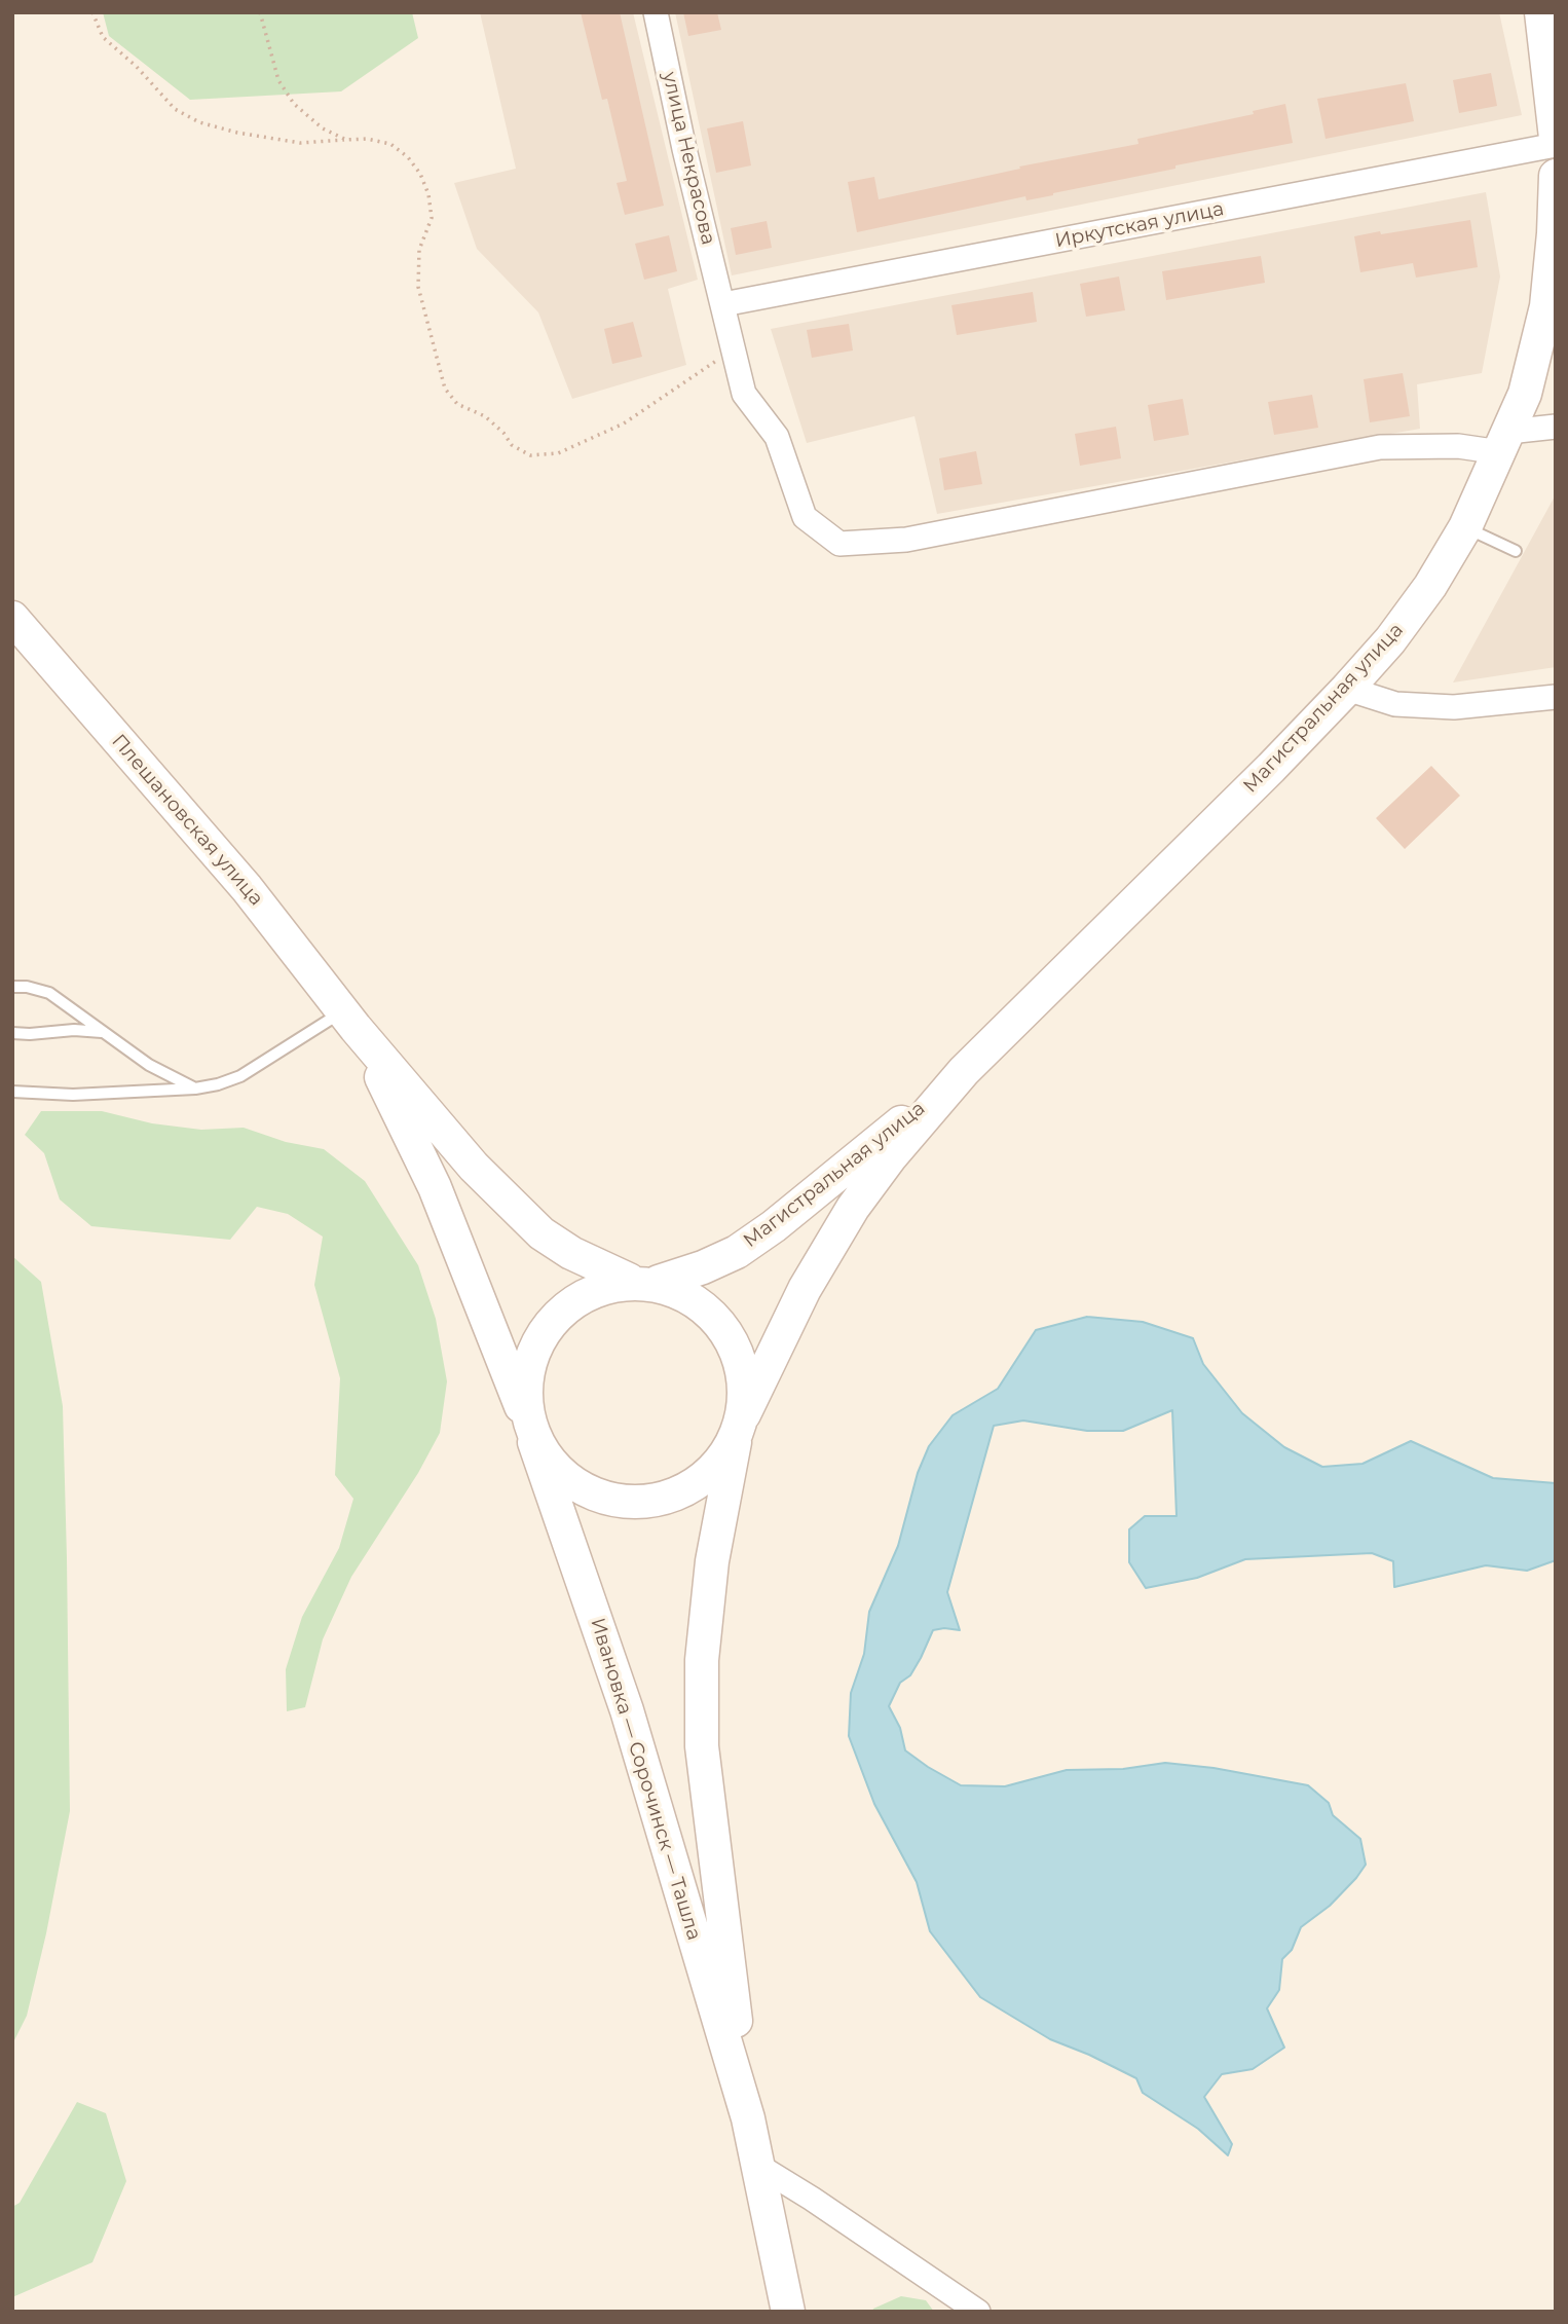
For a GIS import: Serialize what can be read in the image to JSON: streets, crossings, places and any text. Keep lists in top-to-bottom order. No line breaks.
{"streets":{"main road":["Магистральная улица","Плешановская улица","Ивановка — Сорочинск — Ташла"],"street":["улица Некрасова","Иркутская улица"]},"crossings":[["улица Некрасова","Иркутская улица"],["улица Некрасова","Магистральная улица"],["Магистральная улица","Ивановка — Сорочинск — Ташла"]]}
